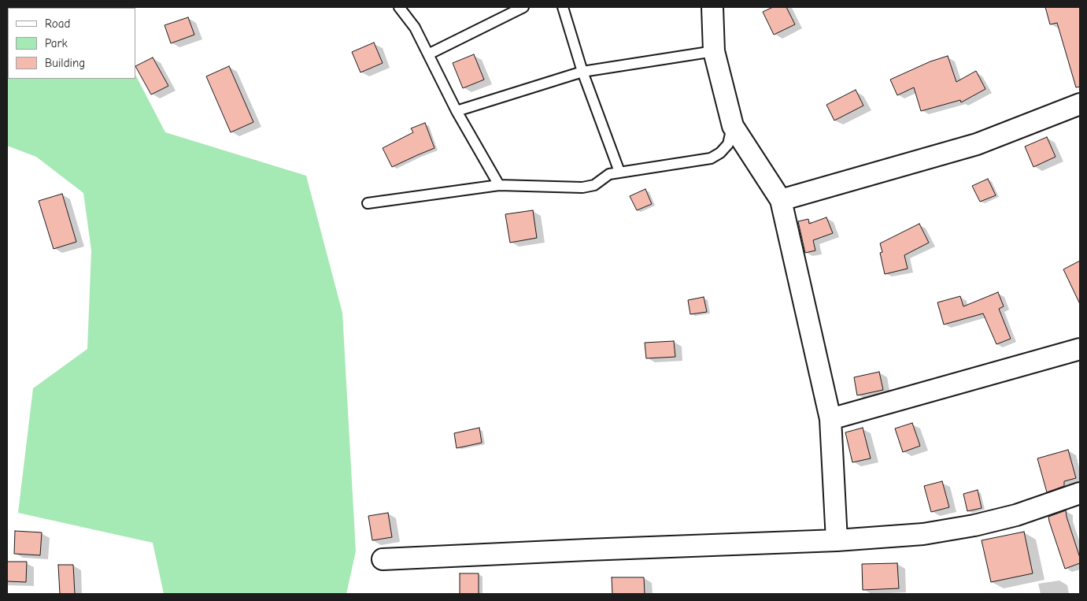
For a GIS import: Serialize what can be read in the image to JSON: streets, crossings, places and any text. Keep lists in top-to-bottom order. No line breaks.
{"legend":["Road","Park","Building"]}
